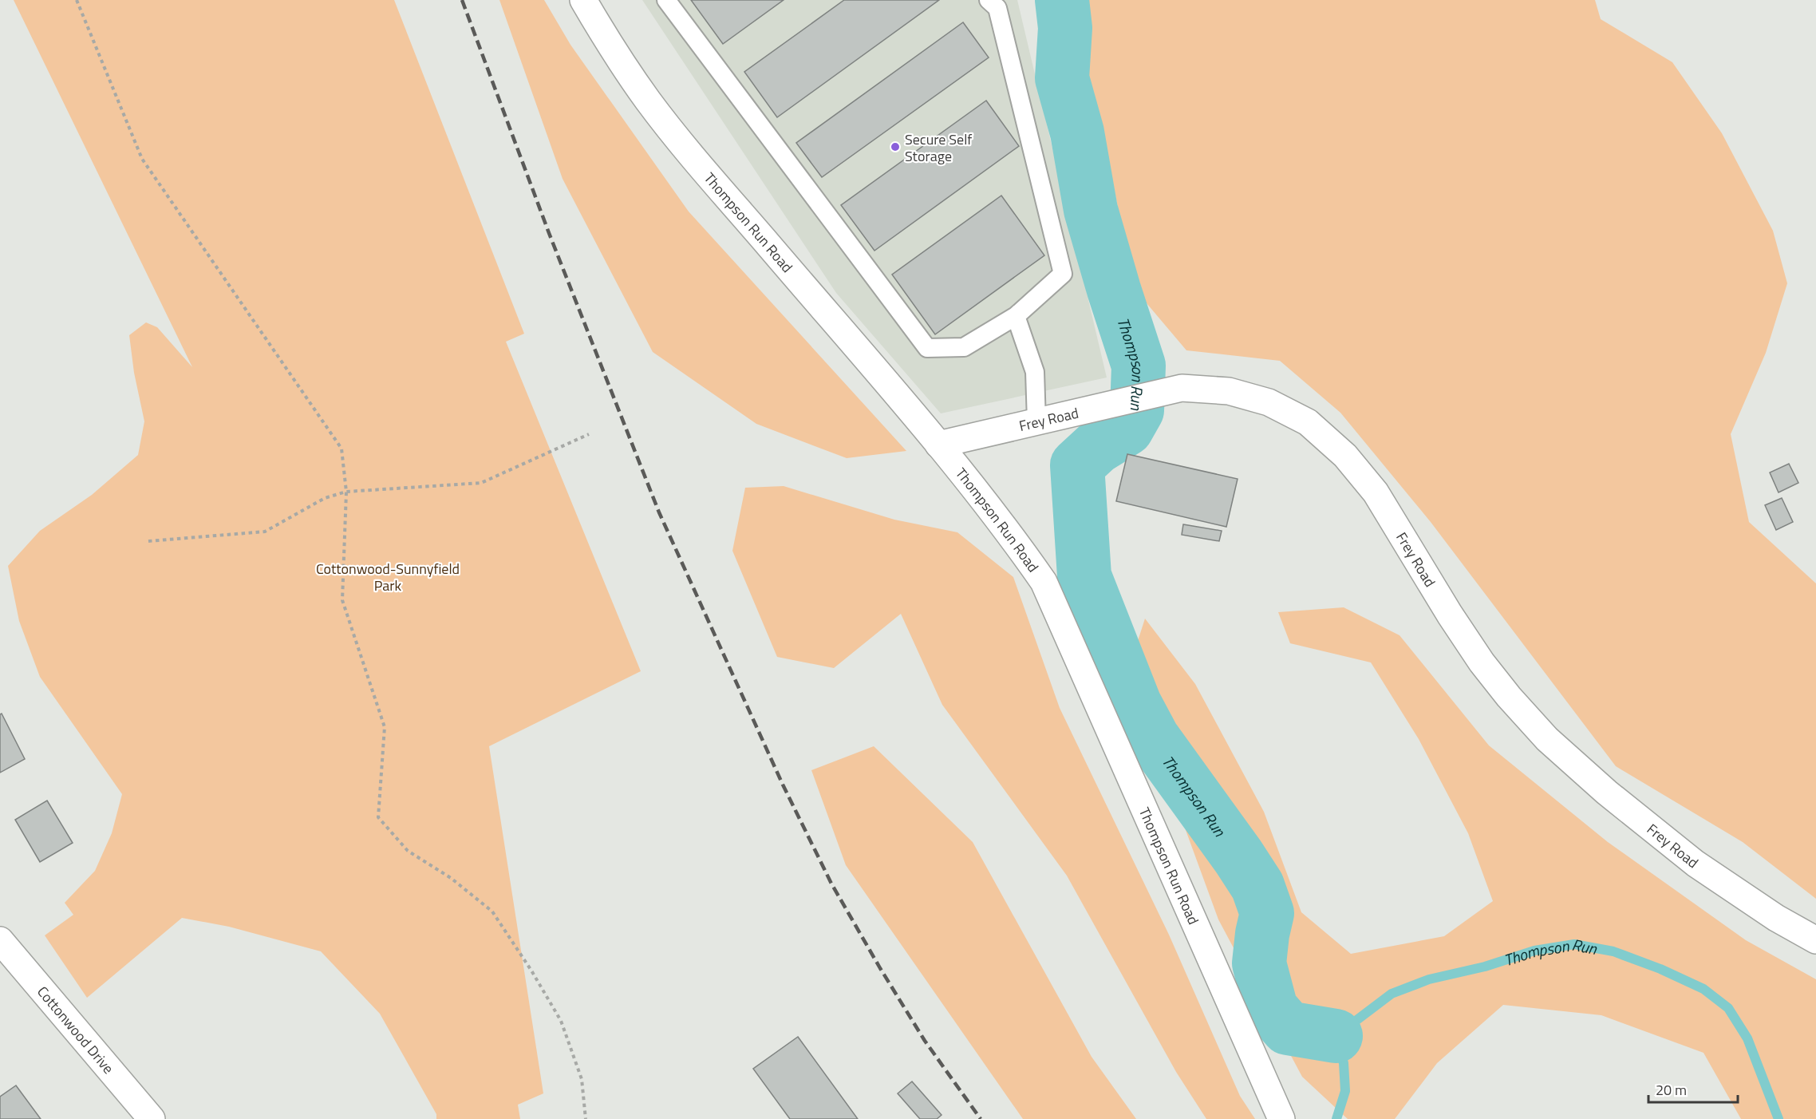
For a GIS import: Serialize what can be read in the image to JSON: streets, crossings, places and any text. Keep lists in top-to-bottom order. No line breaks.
{"streets":{"street":["Thompson Run Road","Frey Road","Cottonwood Drive"]},"crossings":[["Thompson Run Road","Frey Road"]],"water":["Thompson Run"],"parks":["Cottonwood-Sunnyfield Park"],"places":["Secure Self Storage"],"scale_bar":"20 m"}
